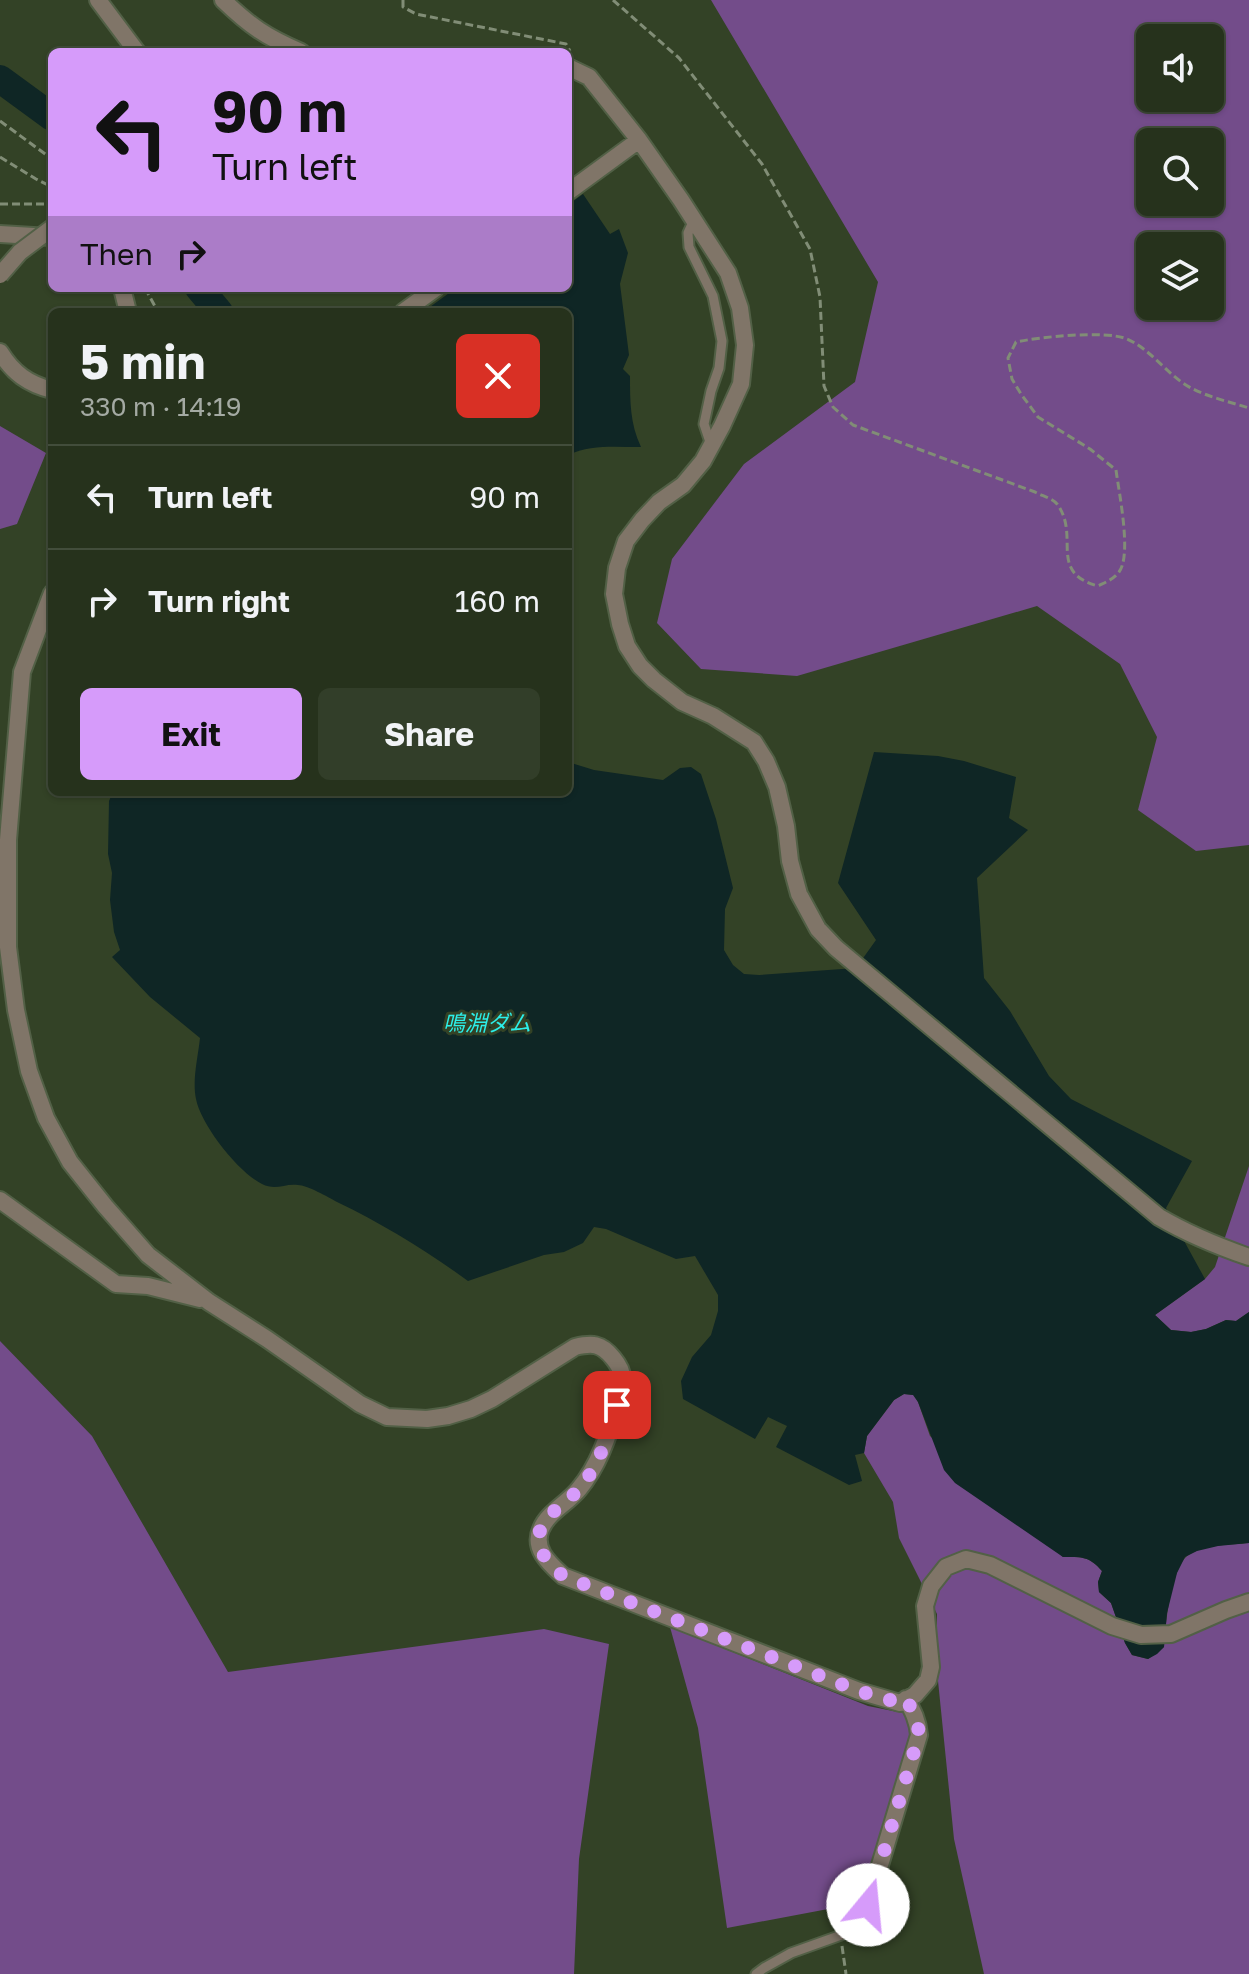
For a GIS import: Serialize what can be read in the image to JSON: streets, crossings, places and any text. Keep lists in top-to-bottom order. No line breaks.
{"water":["鳴淵ダム"],"page":{"turn":["90 m","Turn left"],"then":"Then","heading":["5 min","330 m · 14:19"],"list":[{"name":"Turn left","value":"90 m"},{"name":"Turn right","value":"160 m"}],"buttons":["Exit","Share"]}}
